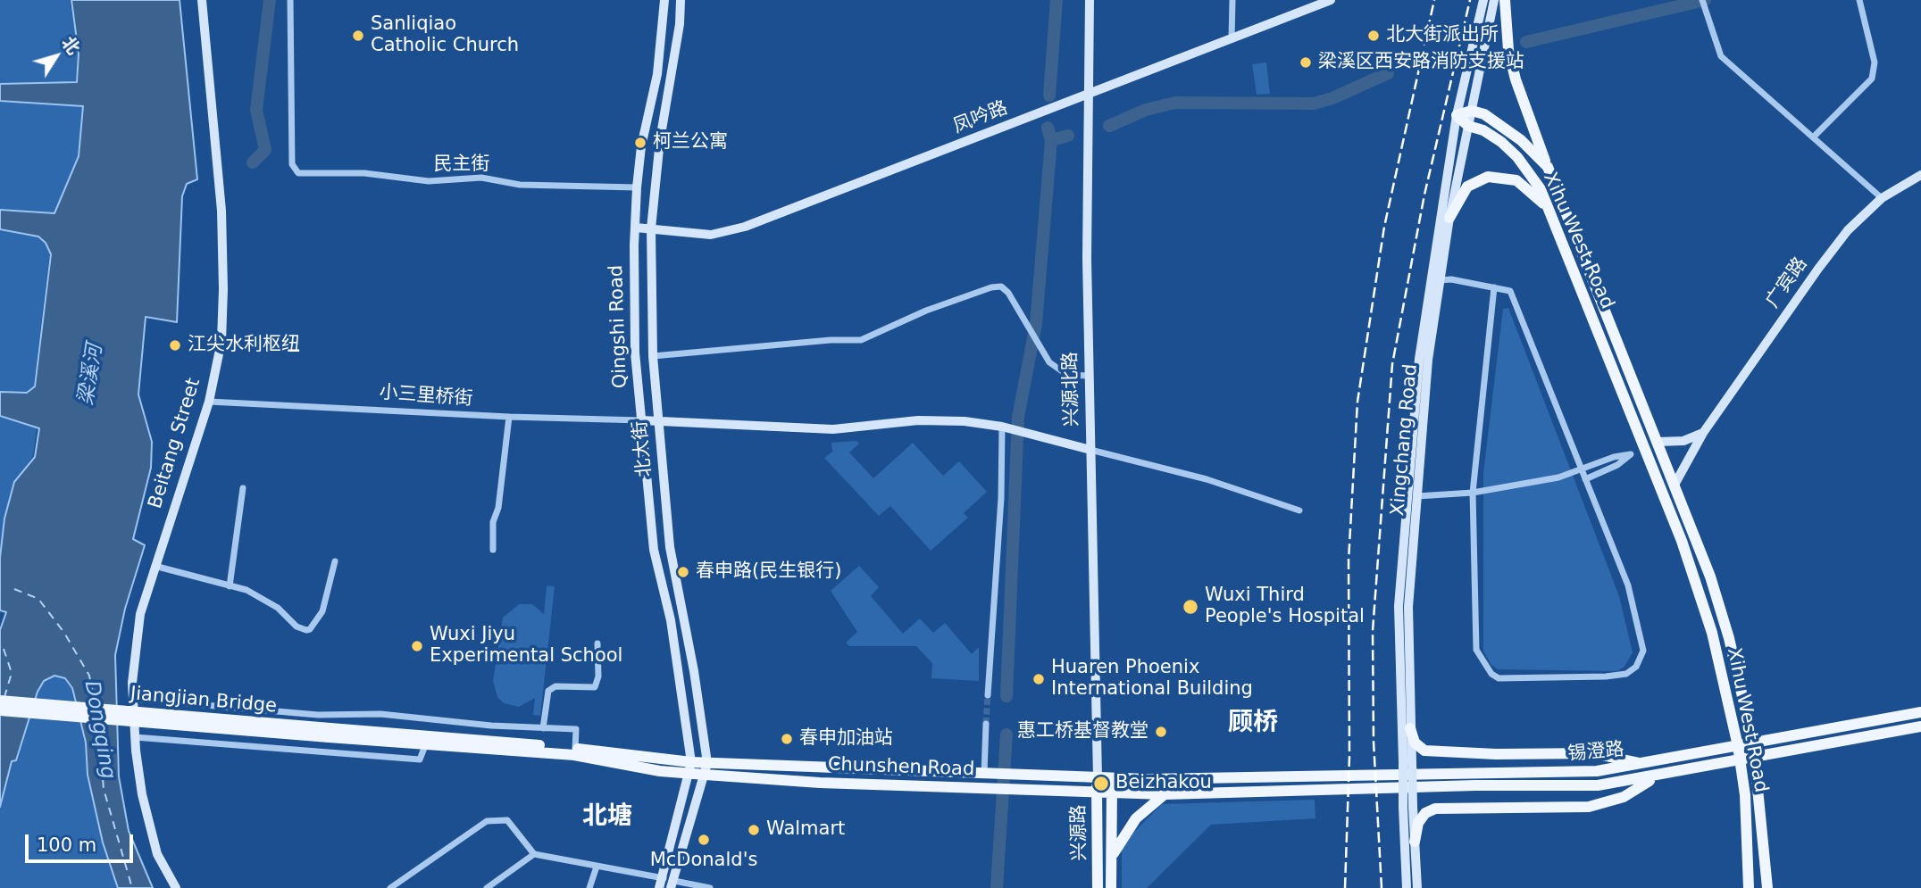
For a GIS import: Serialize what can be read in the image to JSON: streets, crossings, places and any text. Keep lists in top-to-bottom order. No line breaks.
{"streets":{"main road":["凤吟路","Xihu West Road","广宾路","Qingshi Road","兴源北路","Xingchang Road","Beitang Street","北大街","Jiangjian Bridge","锡澄路","Chunshen Road","兴源路"],"street":["民主街","小三里桥街"]},"crossings":[["凤吟路","Qingshi Road"],["凤吟路","兴源北路"],["凤吟路","北大街"],["民主街","Qingshi Road"],["Xihu West Road","广宾路"],["Xihu West Road","Xingchang Road"],["Xihu West Road","锡澄路"],["Qingshi Road","小三里桥街"],["Qingshi Road","Chunshen Road"],["兴源北路","Chunshen Road"],["兴源北路","兴源路"],["小三里桥街","Beitang Street"],["北大街","Chunshen Road"],["Jiangjian Bridge","Chunshen Road"],["锡澄路","Chunshen Road"],["Chunshen Road","兴源路"]],"districts":["顾桥","北塘"],"water":["梁溪河","Dongqing"],"places":["Sanliqiao Catholic Church","北大街派出所","梁溪区西安路消防支援站","柯兰公寓","江尖水利枢纽","春申路(民生银行)","Wuxi Third People's Hospital","Wuxi Jiyu Experimental School","Huaren Phoenix International Building","惠工桥基督教堂","春申加油站","Beizhakou","Walmart","McDonald's"],"scale_bar":"100 m","north":"top right"}
